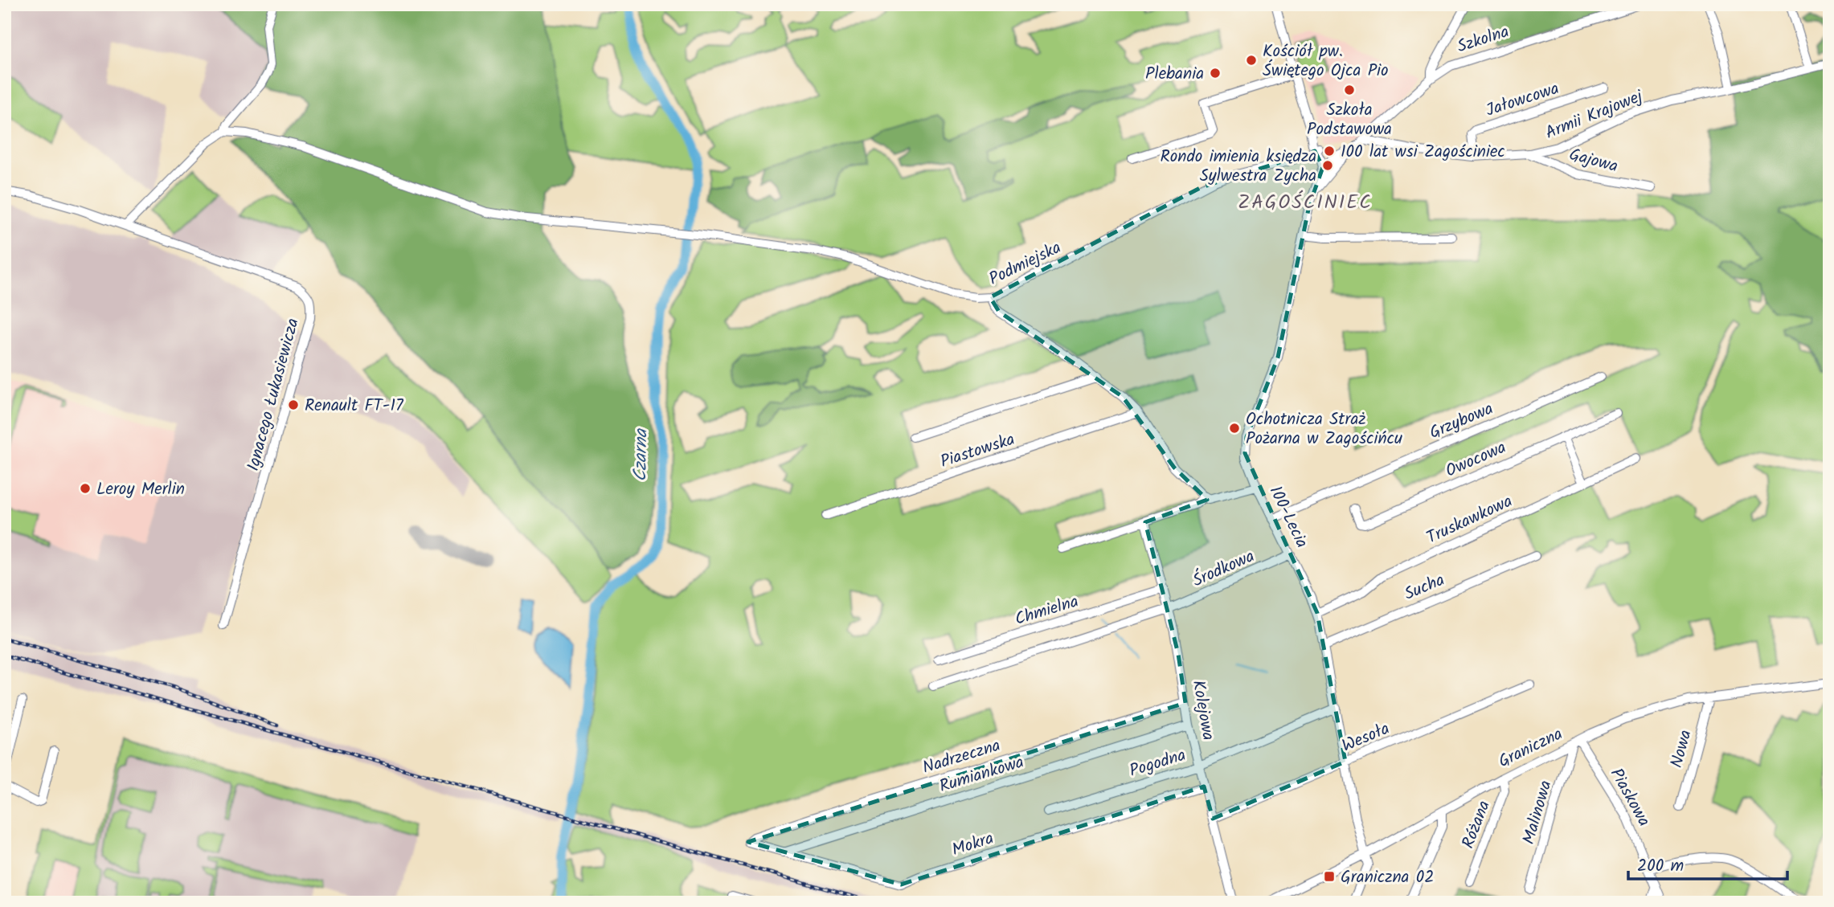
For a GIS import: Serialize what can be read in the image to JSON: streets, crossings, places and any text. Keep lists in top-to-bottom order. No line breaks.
{"streets":{"street":["Szkolna","Jałowcowa","Armii Krajowej","Gajowa","Podmiejska","Ignacego Łukasiewicza","Grzybowa","Piastowska","Owocowa","100-Lecia","Truskawkowa","Środkowa","Sucha","Chmielna","Kolejowa","Wesoła","Graniczna","Nowa","Nadrzeczna","Pogodna","Rumiankowa","Piaskowa","Malinowa","Różana","Mokra"]},"crossings":[["Szkolna","Armii Krajowej"],["Szkolna","100-Lecia"],["Jałowcowa","Armii Krajowej"],["Armii Krajowej","Gajowa"],["Grzybowa","100-Lecia"],["100-Lecia","Truskawkowa"],["100-Lecia","Środkowa"],["100-Lecia","Sucha"],["100-Lecia","Wesoła"],["100-Lecia","Graniczna"],["100-Lecia","Pogodna"],["Środkowa","Kolejowa"],["Chmielna","Kolejowa"],["Kolejowa","Wesoła"],["Kolejowa","Nadrzeczna"],["Kolejowa","Pogodna"],["Kolejowa","Rumiankowa"],["Kolejowa","Mokra"],["Graniczna","Nowa"],["Graniczna","Piaskowa"],["Graniczna","Malinowa"],["Graniczna","Różana"],["Nadrzeczna","Mokra"],["Rumiankowa","Mokra"],["Piaskowa","Malinowa"]],"districts":["ZAGOŚCINIEC"],"water":["Czarna"],"places":{"other":["Kościół pw. Świętego Ojca Pio","Plebania","Szkoła Podstawowa","100 lat wsi Zagościniec","Rondo imienia księdza Sylwestra Zycha","Renault FT-17","Ochotnicza Straż Pożarna w Zagościńcu","Leroy Merlin"],"transit":["Graniczna 02"]},"scale_bar":"200 m"}
